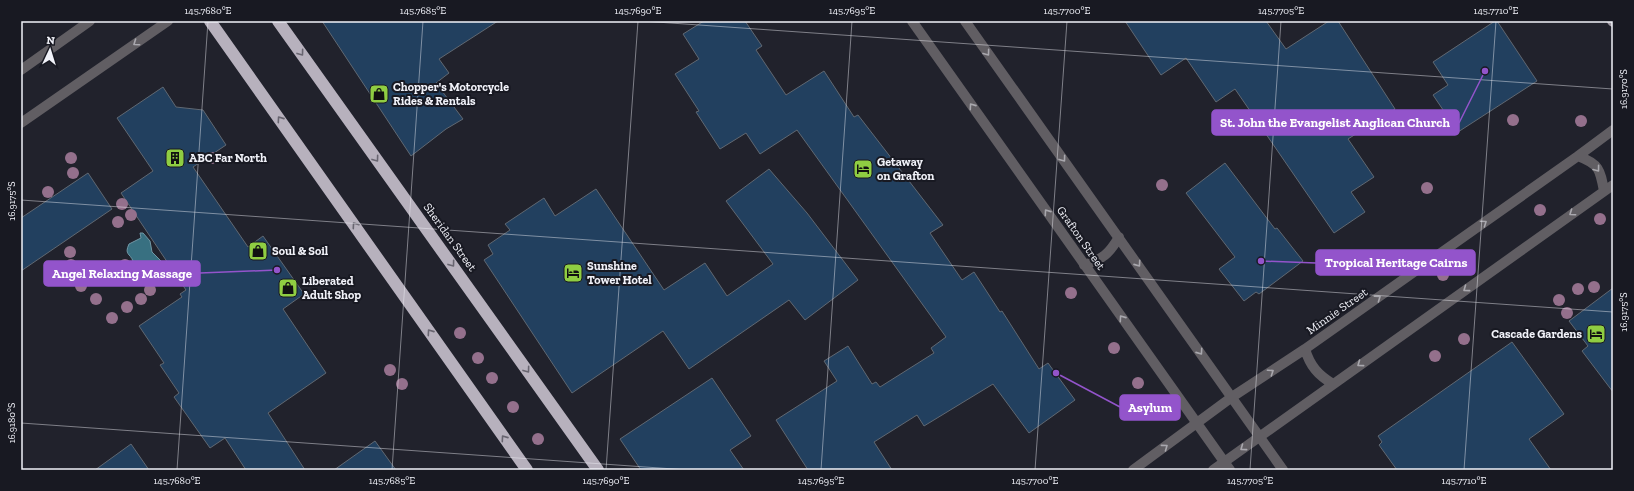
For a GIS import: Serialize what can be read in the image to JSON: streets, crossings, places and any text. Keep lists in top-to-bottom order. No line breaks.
{"streets":{"highway":["Sheridan Street"],"street":["Grafton Street","Minnie Street"]},"crossings":[["Grafton Street","Minnie Street"]],"places":{"other":["St. John the Evangelist Anglican Church","Tropical Heritage Cairns","Angel Relaxing Massage","Asylum"],"shop":["Chopper's Motorcycle Rides & Rentals","Soul & Soil","Liberated Adult Shop"],"building":["ABC Far North"],"hotel":["Getaway on Grafton","Sunshine Tower Hotel","Cascade Gardens"]},"north":"top","coordinates":["145.7680°E","145.7685°E","145.7690°E","145.7695°E","145.7700°E","145.7705°E","145.7710°E","16.9170°S","16.9175°S","16.9180°S"]}
